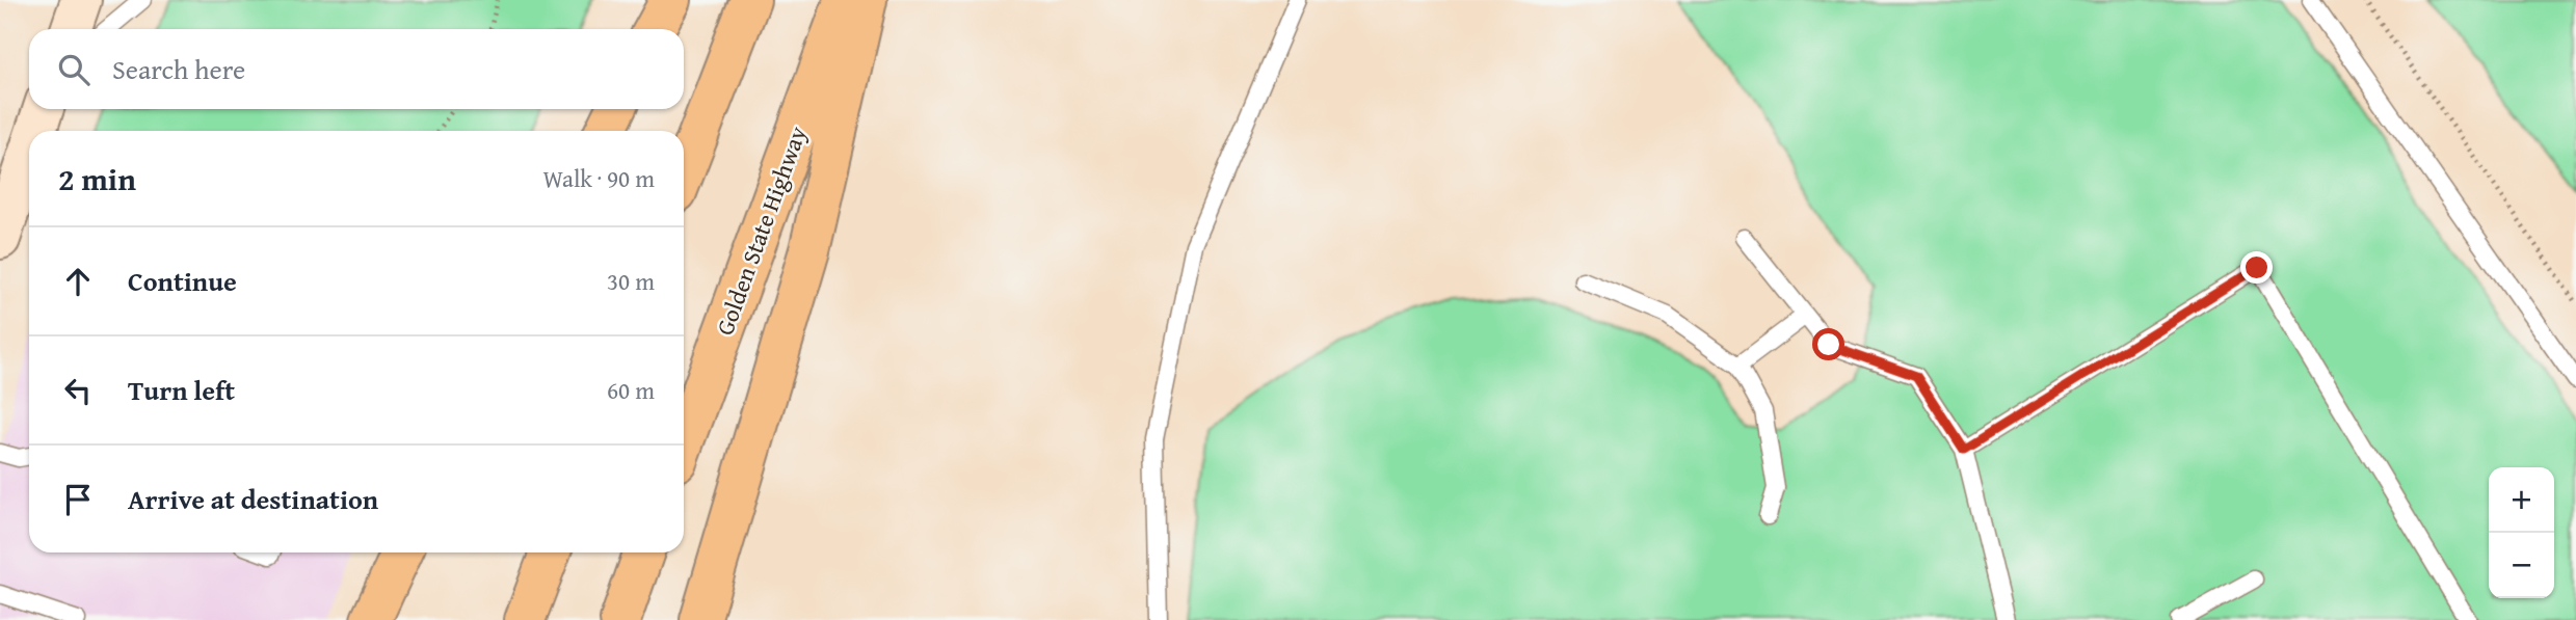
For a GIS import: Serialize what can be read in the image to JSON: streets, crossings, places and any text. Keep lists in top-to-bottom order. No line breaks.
{"streets":{"highway":["Golden State Highway"]},"page":{"search":"Search here","heading":["2 min","Walk · 90 m"],"list":[["Continue","30 m"],["Turn left","60 m"],"Arrive at destination"],"map_buttons":["+","−"]}}
